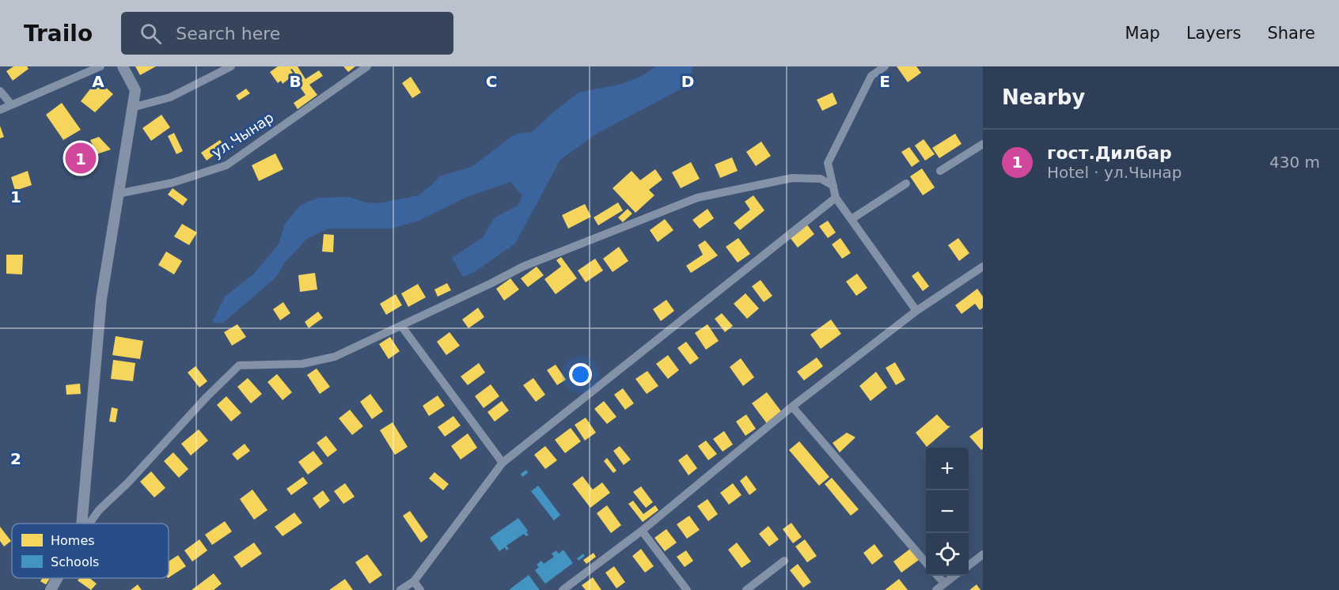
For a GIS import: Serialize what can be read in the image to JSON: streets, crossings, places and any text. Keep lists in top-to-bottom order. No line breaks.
{"streets":{"street":["ул.Чынар"]},"legend":["Homes","Schools"],"page":{"header":"Trailo","search":"Search here","nav":["Map","Layers","Share"],"heading":"Nearby","list":[{"mark":"1","name":"гост.Дилбар","note":"Hotel · ул.Чынар","value":"430 m"}],"pins":"1","map_buttons":["+","−"]},"grid":{"columns":["A","B","C","D","E"],"rows":["1","2"]}}
